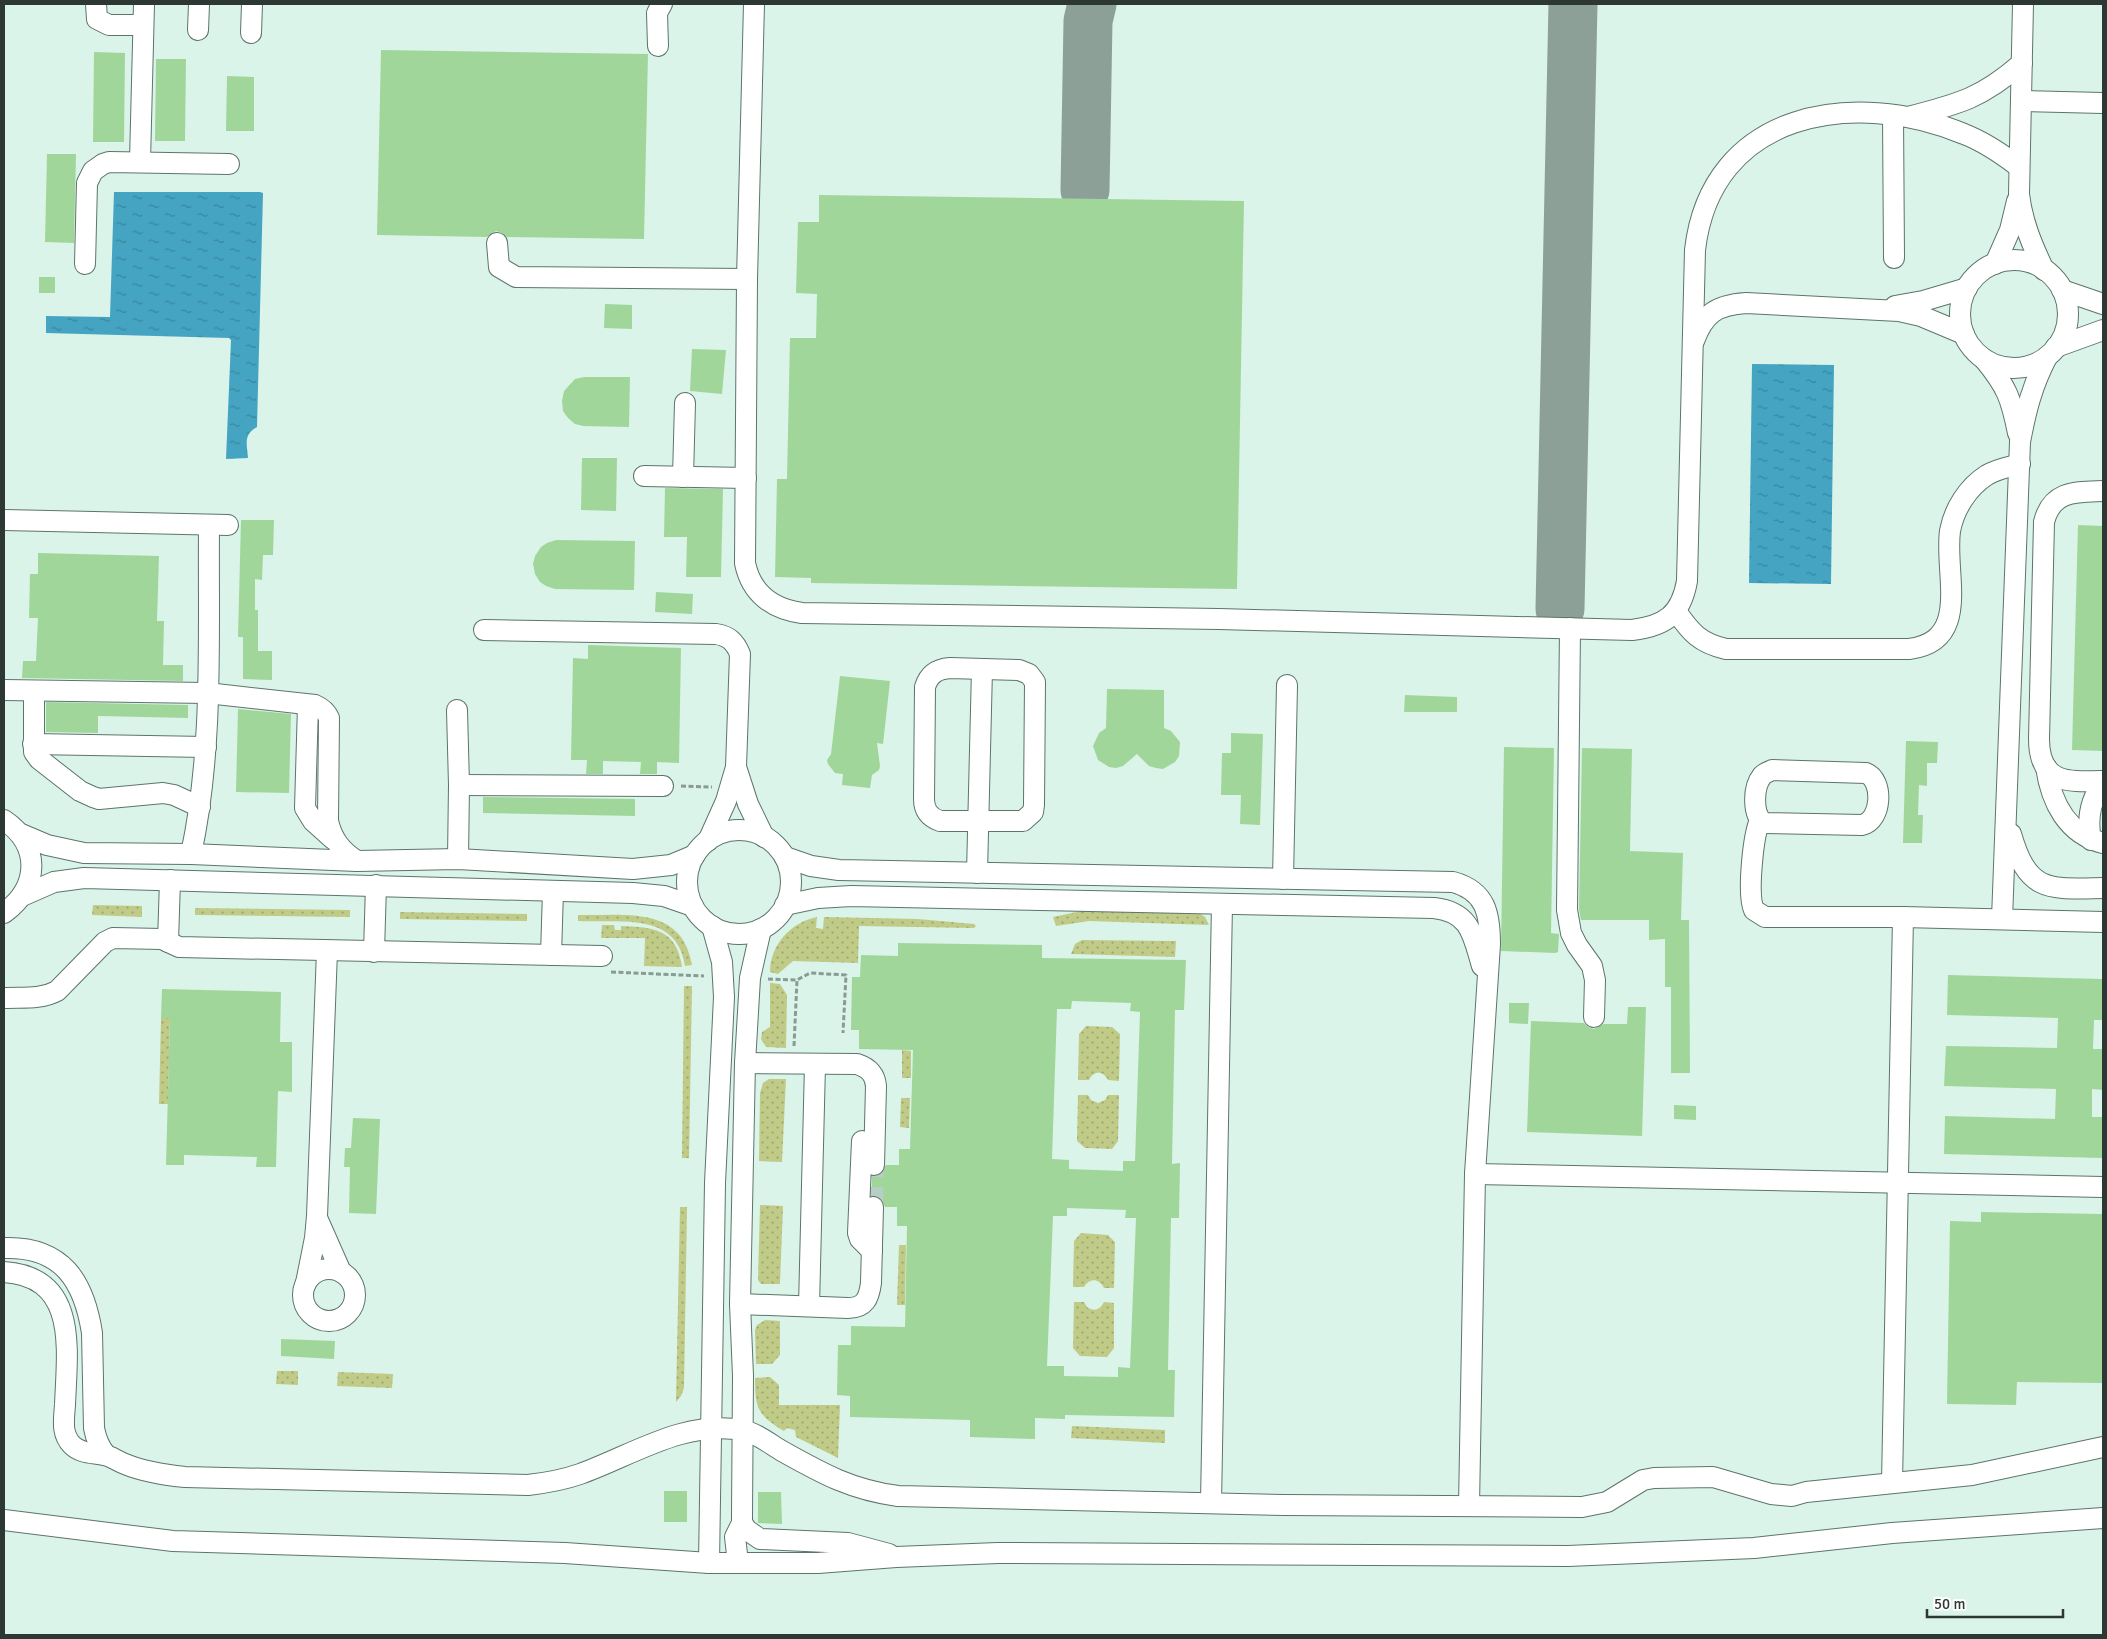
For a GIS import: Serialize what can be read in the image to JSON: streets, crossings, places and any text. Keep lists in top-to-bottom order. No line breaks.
{"scale_bar":"50 m"}
